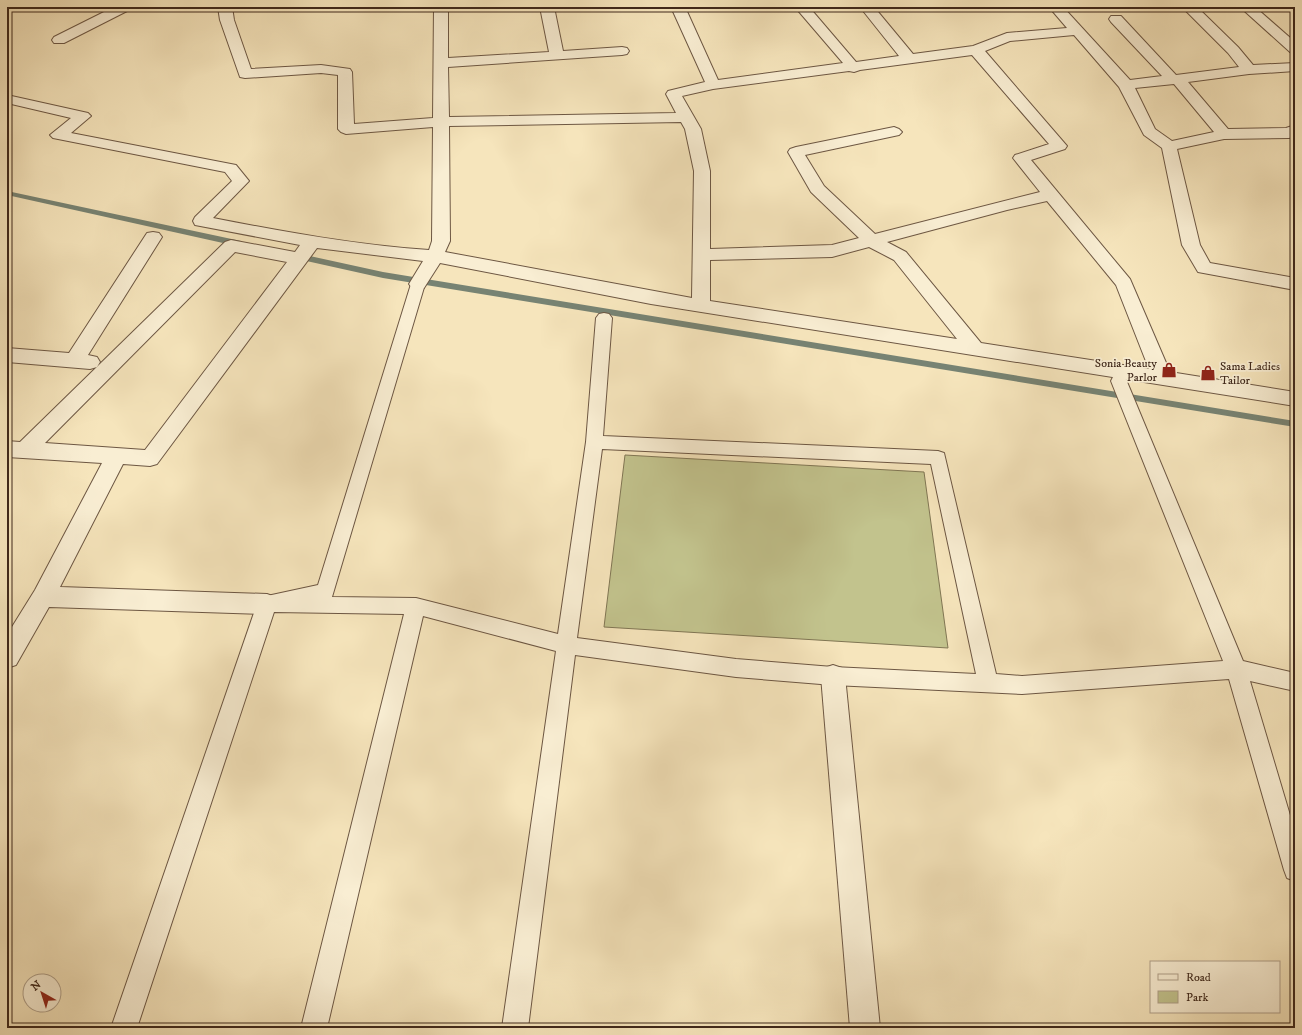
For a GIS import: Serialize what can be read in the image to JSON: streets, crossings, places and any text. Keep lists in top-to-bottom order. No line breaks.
{"places":{"shop":["Sonia Beauty Parlor","Sama Ladies Tailor"]},"legend":["Road","Park"],"north":"top left"}
